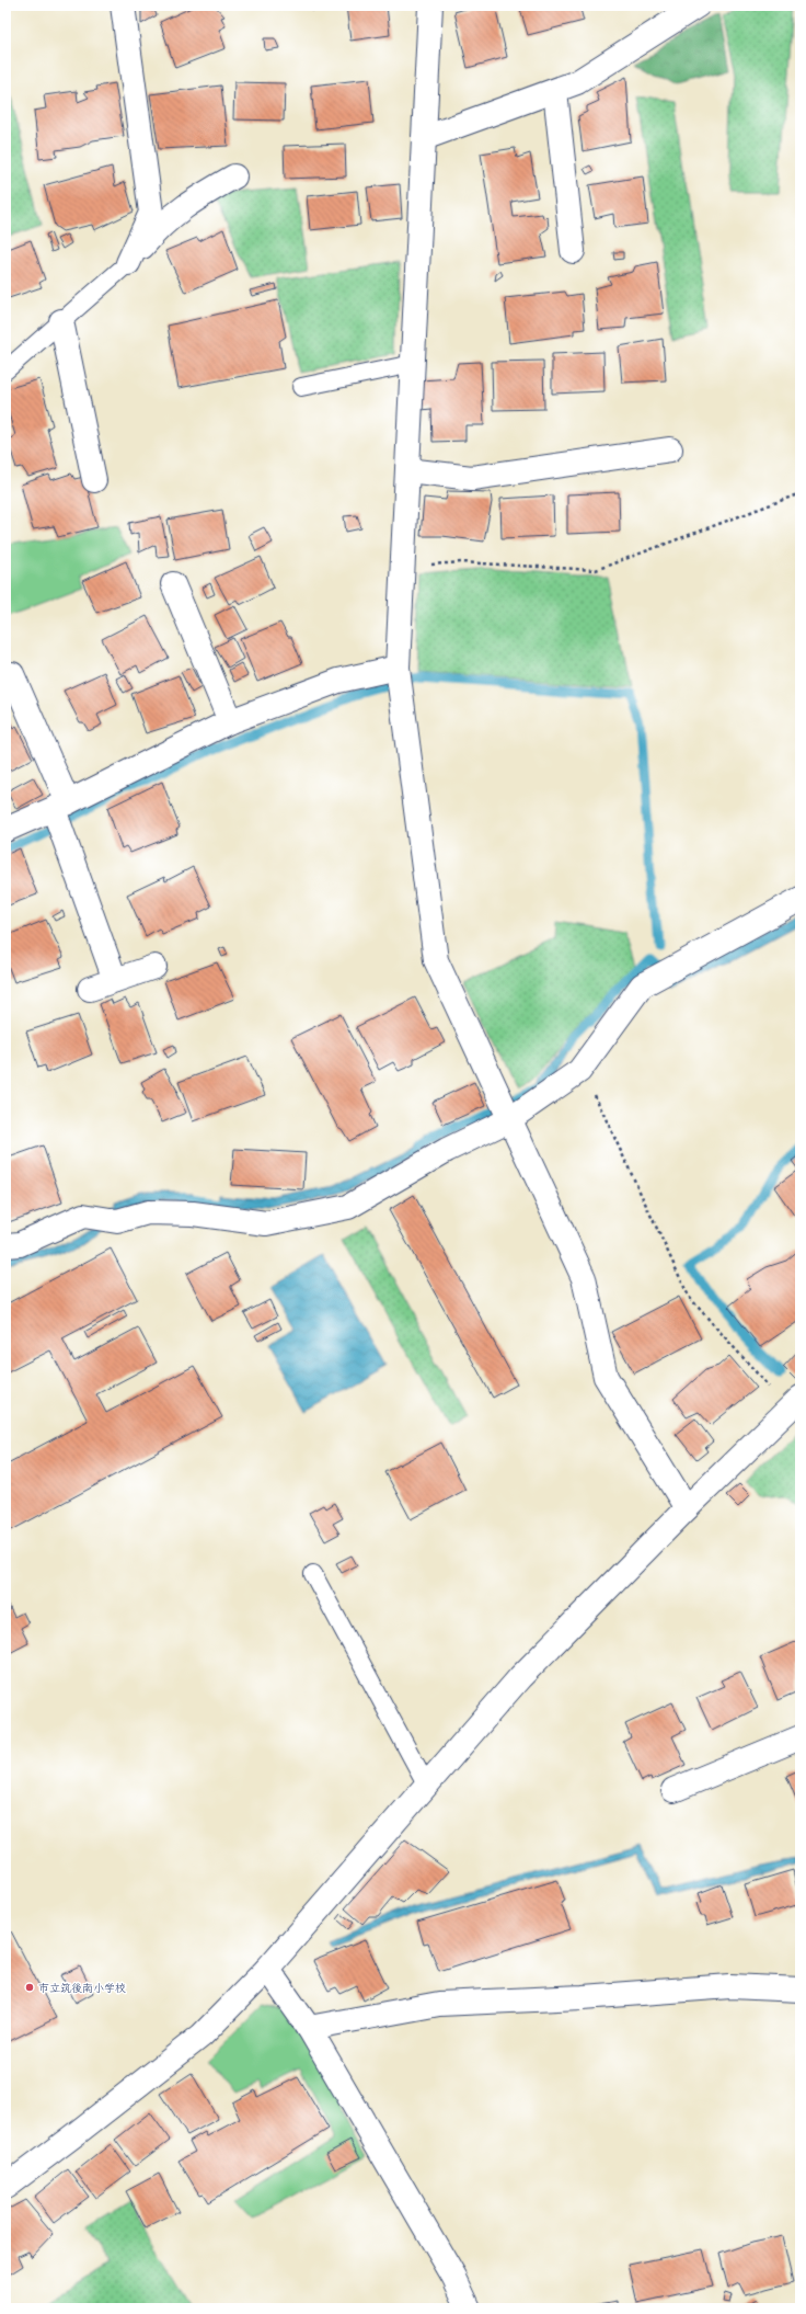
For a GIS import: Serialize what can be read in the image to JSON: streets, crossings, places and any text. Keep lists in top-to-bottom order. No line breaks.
{"places":["市立筑後南小学校"]}
